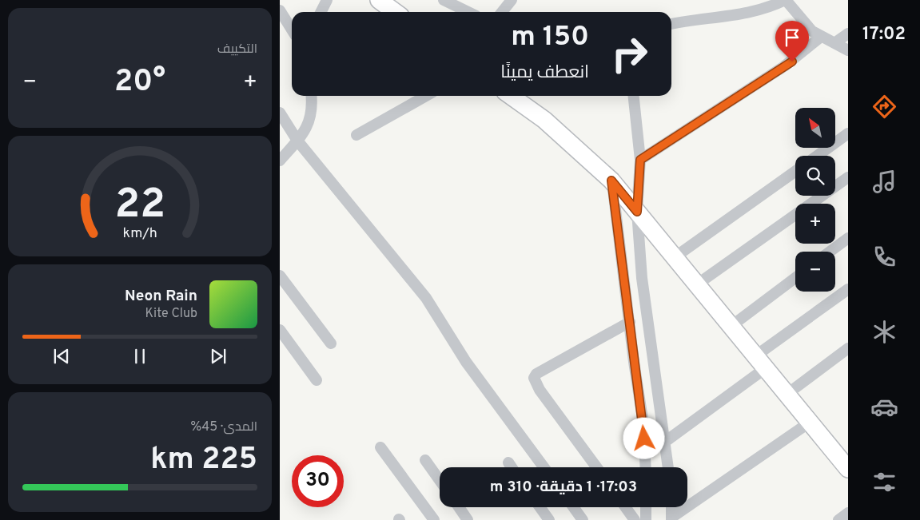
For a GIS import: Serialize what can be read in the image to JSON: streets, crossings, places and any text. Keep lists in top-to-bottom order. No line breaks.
{"north":"top left","page":{"tabs":"17:02","tile":["التكييف",["المدى · 45%","225 km"]],"turn":["150 m","انعطف يمينًا"],"heat":["−","20°","+"],"map_buttons":["+","−"],"song":["Neon Rain","Kite Club"],"limit":"30","trip":"17:03 · 1 دقيقة · 310 m","gauge":["22","km/h"]}}
